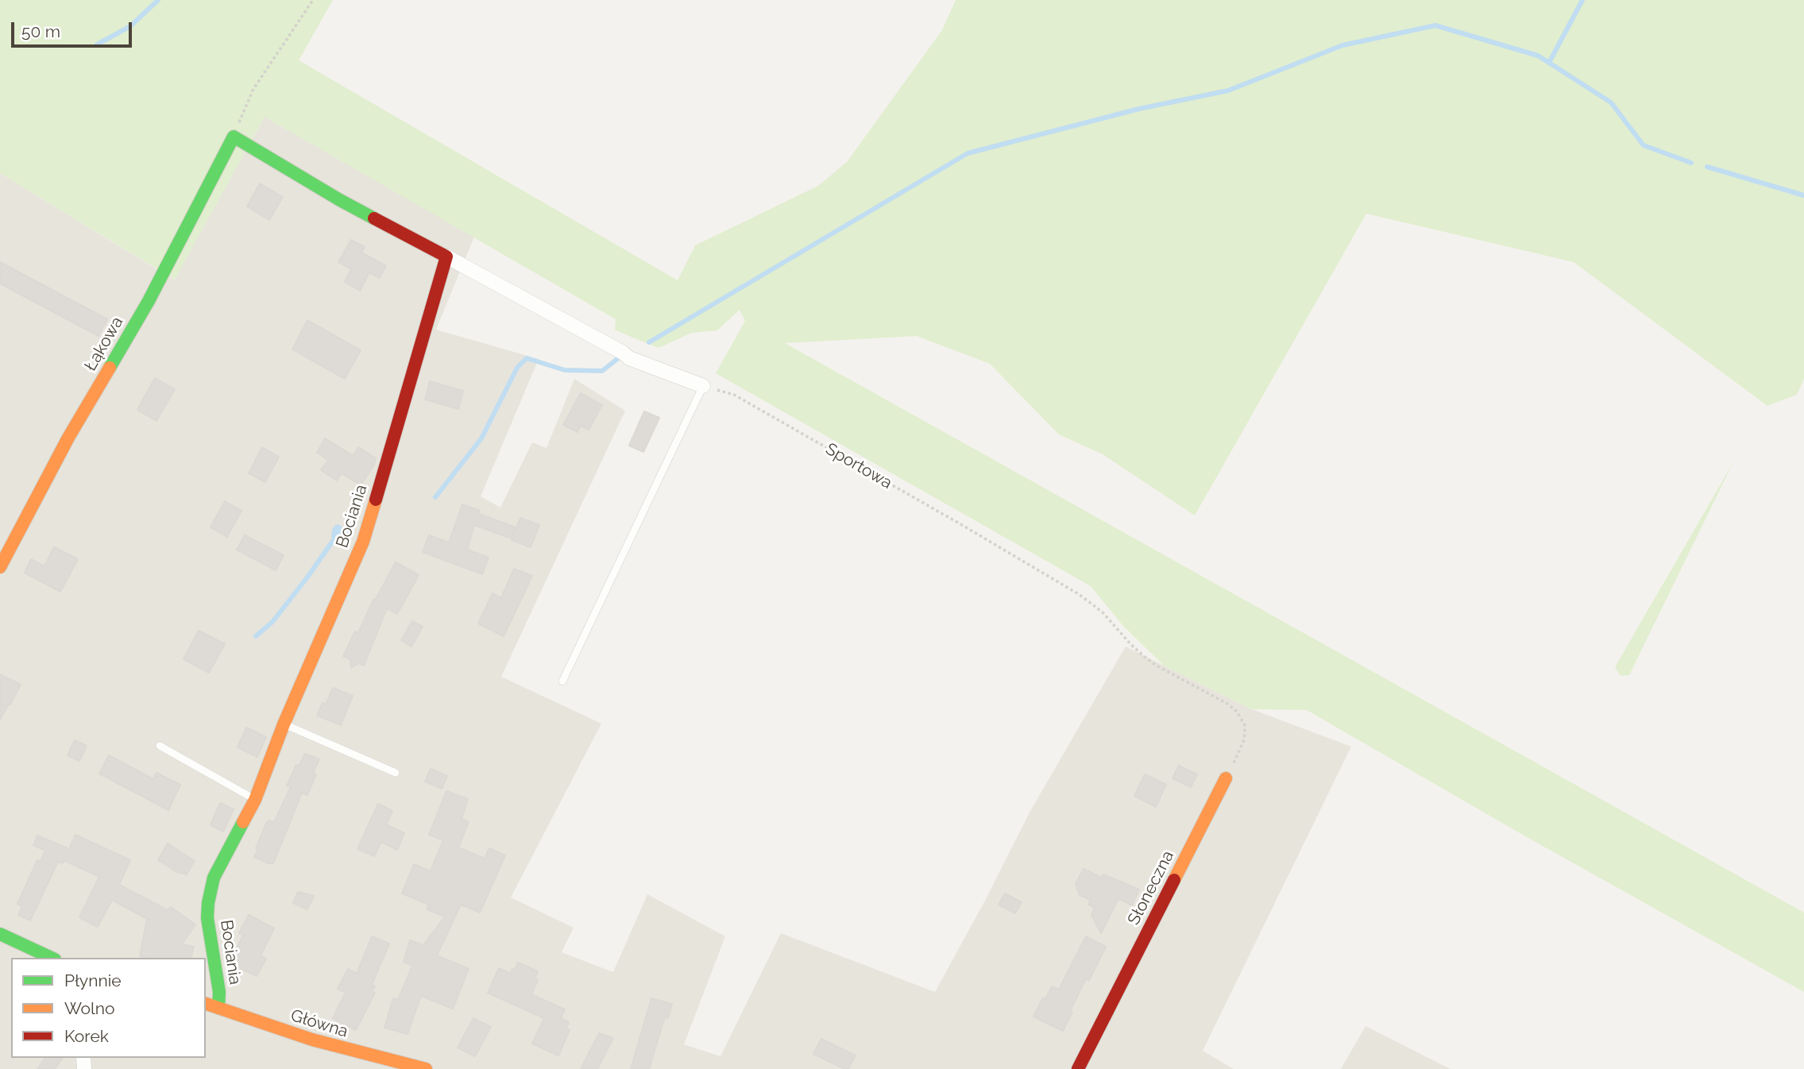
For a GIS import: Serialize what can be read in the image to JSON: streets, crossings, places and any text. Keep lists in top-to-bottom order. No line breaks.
{"streets":{"street":["Łąkowa","Bociania","Słoneczna","Główna"],"path":["Sportowa"]},"crossings":[["Sportowa","Słoneczna"],["Bociania","Główna"]],"legend":["Płynnie","Wolno","Korek"],"scale_bar":"50 m"}
